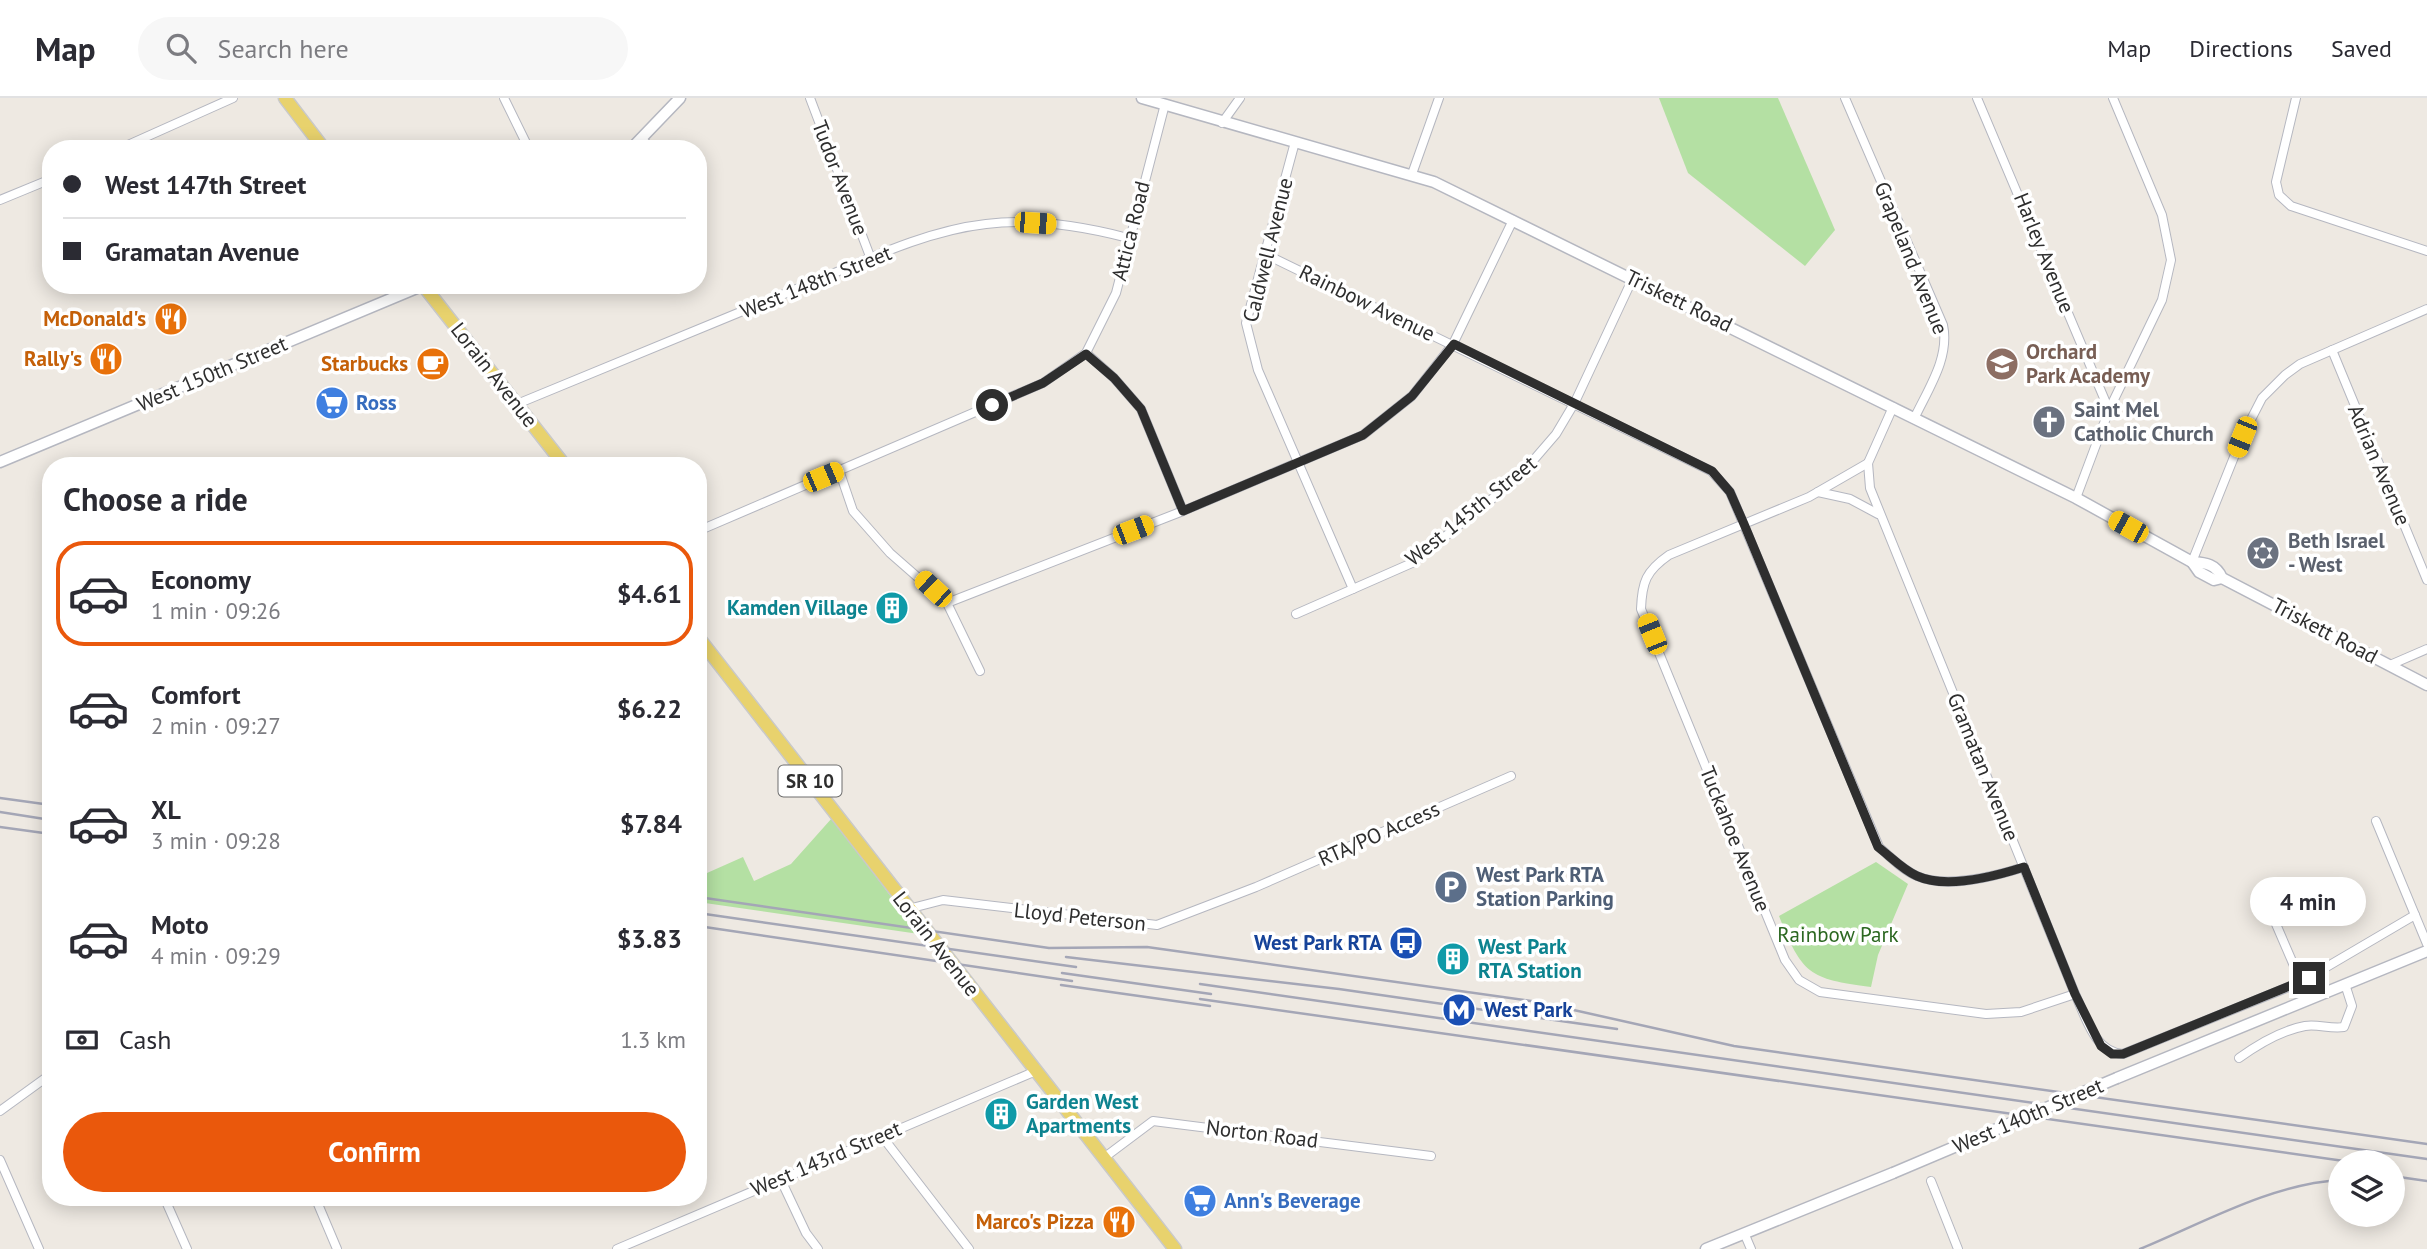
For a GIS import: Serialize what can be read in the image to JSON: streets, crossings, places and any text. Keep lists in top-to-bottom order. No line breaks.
{"streets":{"main road":["Triskett Road","West 150th Street","Lorain Avenue","SR 10","West 140th Street"],"street":["Tudor Avenue","Attica Road","Caldwell Avenue","Harley Avenue","Grapeland Avenue","West 148th Street","Rainbow Avenue","Adrian Avenue","West 145th Street","Gramatan Avenue","RTA/PO Access","Tuckahoe Avenue","Lloyd Peterson","Norton Road","West 143rd Street"]},"crossings":[["Tudor Avenue","West 148th Street"],["Attica Road","West 148th Street"],["Attica Road","Triskett Road"],["Caldwell Avenue","Triskett Road"],["Caldwell Avenue","Rainbow Avenue"],["Caldwell Avenue","West 145th Street"],["Grapeland Avenue","Triskett Road"],["West 148th Street","Lorain Avenue"],["Triskett Road","West 145th Street"],["Rainbow Avenue","West 145th Street"],["Rainbow Avenue","Gramatan Avenue"],["Rainbow Avenue","Tuckahoe Avenue"],["Lorain Avenue","Lloyd Peterson"],["Lorain Avenue","Norton Road"],["Lorain Avenue","West 143rd Street"],["Gramatan Avenue","Tuckahoe Avenue"],["RTA/PO Access","Lloyd Peterson"]],"parks":["Rainbow Park"],"places":{"restaurant":["McDonald's","Rally's","Marco's Pizza"],"cafe":["Starbucks"],"school or university":["Orchard Park Academy"],"supermarket":["Ross","Ann's Beverage"],"church":["Saint Mel Catholic Church"],"synagogue":["Beth Israel - West"],"building":["Kamden Village","West Park RTA Station","Garden West Apartments"],"parking":["West Park RTA Station Parking"],"bus stop":["West Park RTA"],"metro station":["West Park"]},"page":{"header":"Map","search":"Search here","nav":["Map","Directions","Saved"],"banner":["West 147th Street","Gramatan Avenue"],"heading":"Choose a ride","list":[{"name":"Economy","note":"1 min · 09:26","value":"$4.61"},{"name":"Comfort","note":"2 min · 09:27","value":"$6.22"},{"name":"XL","note":"3 min · 09:28","value":"$7.84"},{"name":"Moto","note":"4 min · 09:29","value":"$3.83"}],"bubble":"4 min","pay":["Cash","1.3 km"],"buttons":"Confirm"}}
